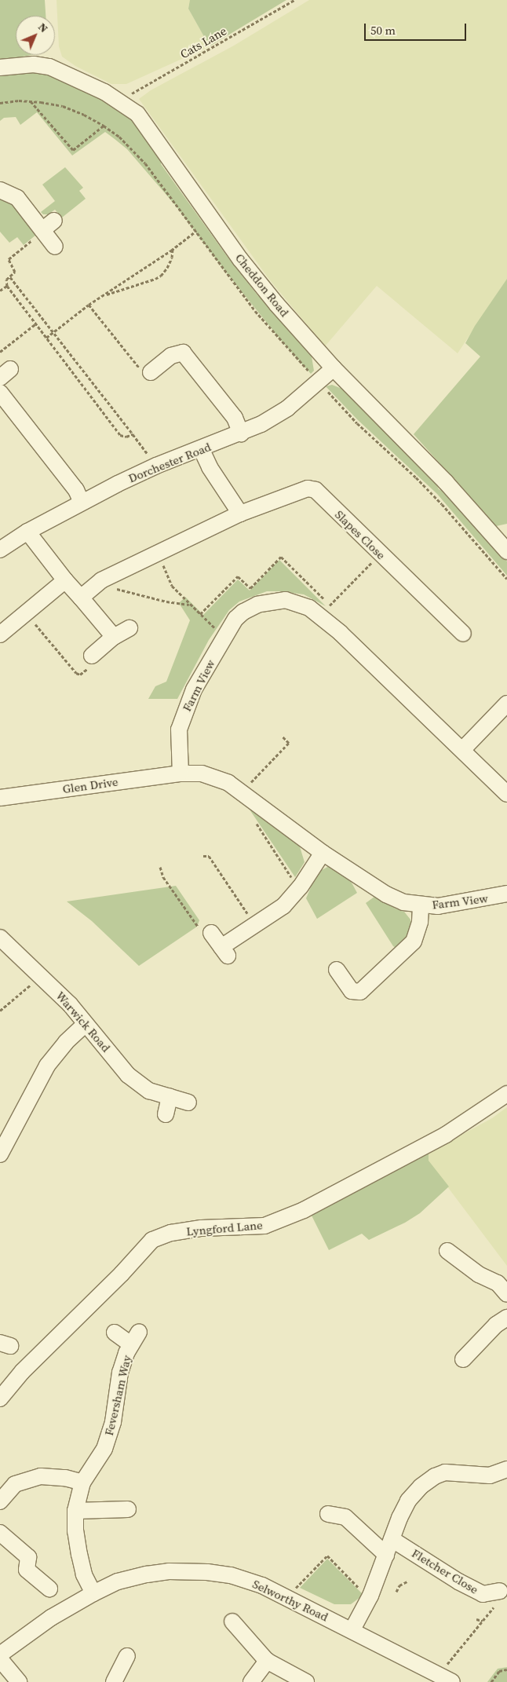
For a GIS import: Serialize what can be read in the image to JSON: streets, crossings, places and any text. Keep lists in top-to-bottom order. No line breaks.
{"streets":{"street":["Cheddon Road","Dorchester Road","Slapes Close","Farm View","Glen Drive","Warwick Road","Lyngford Lane","Feversham Way","Fletcher Close","Selworthy Road"],"path":["Cats Lane"]},"crossings":[["Cats Lane","Cheddon Road"],["Cheddon Road","Dorchester Road"],["Farm View","Glen Drive"],["Feversham Way","Selworthy Road"]],"scale_bar":"50 m","north":"top right"}
